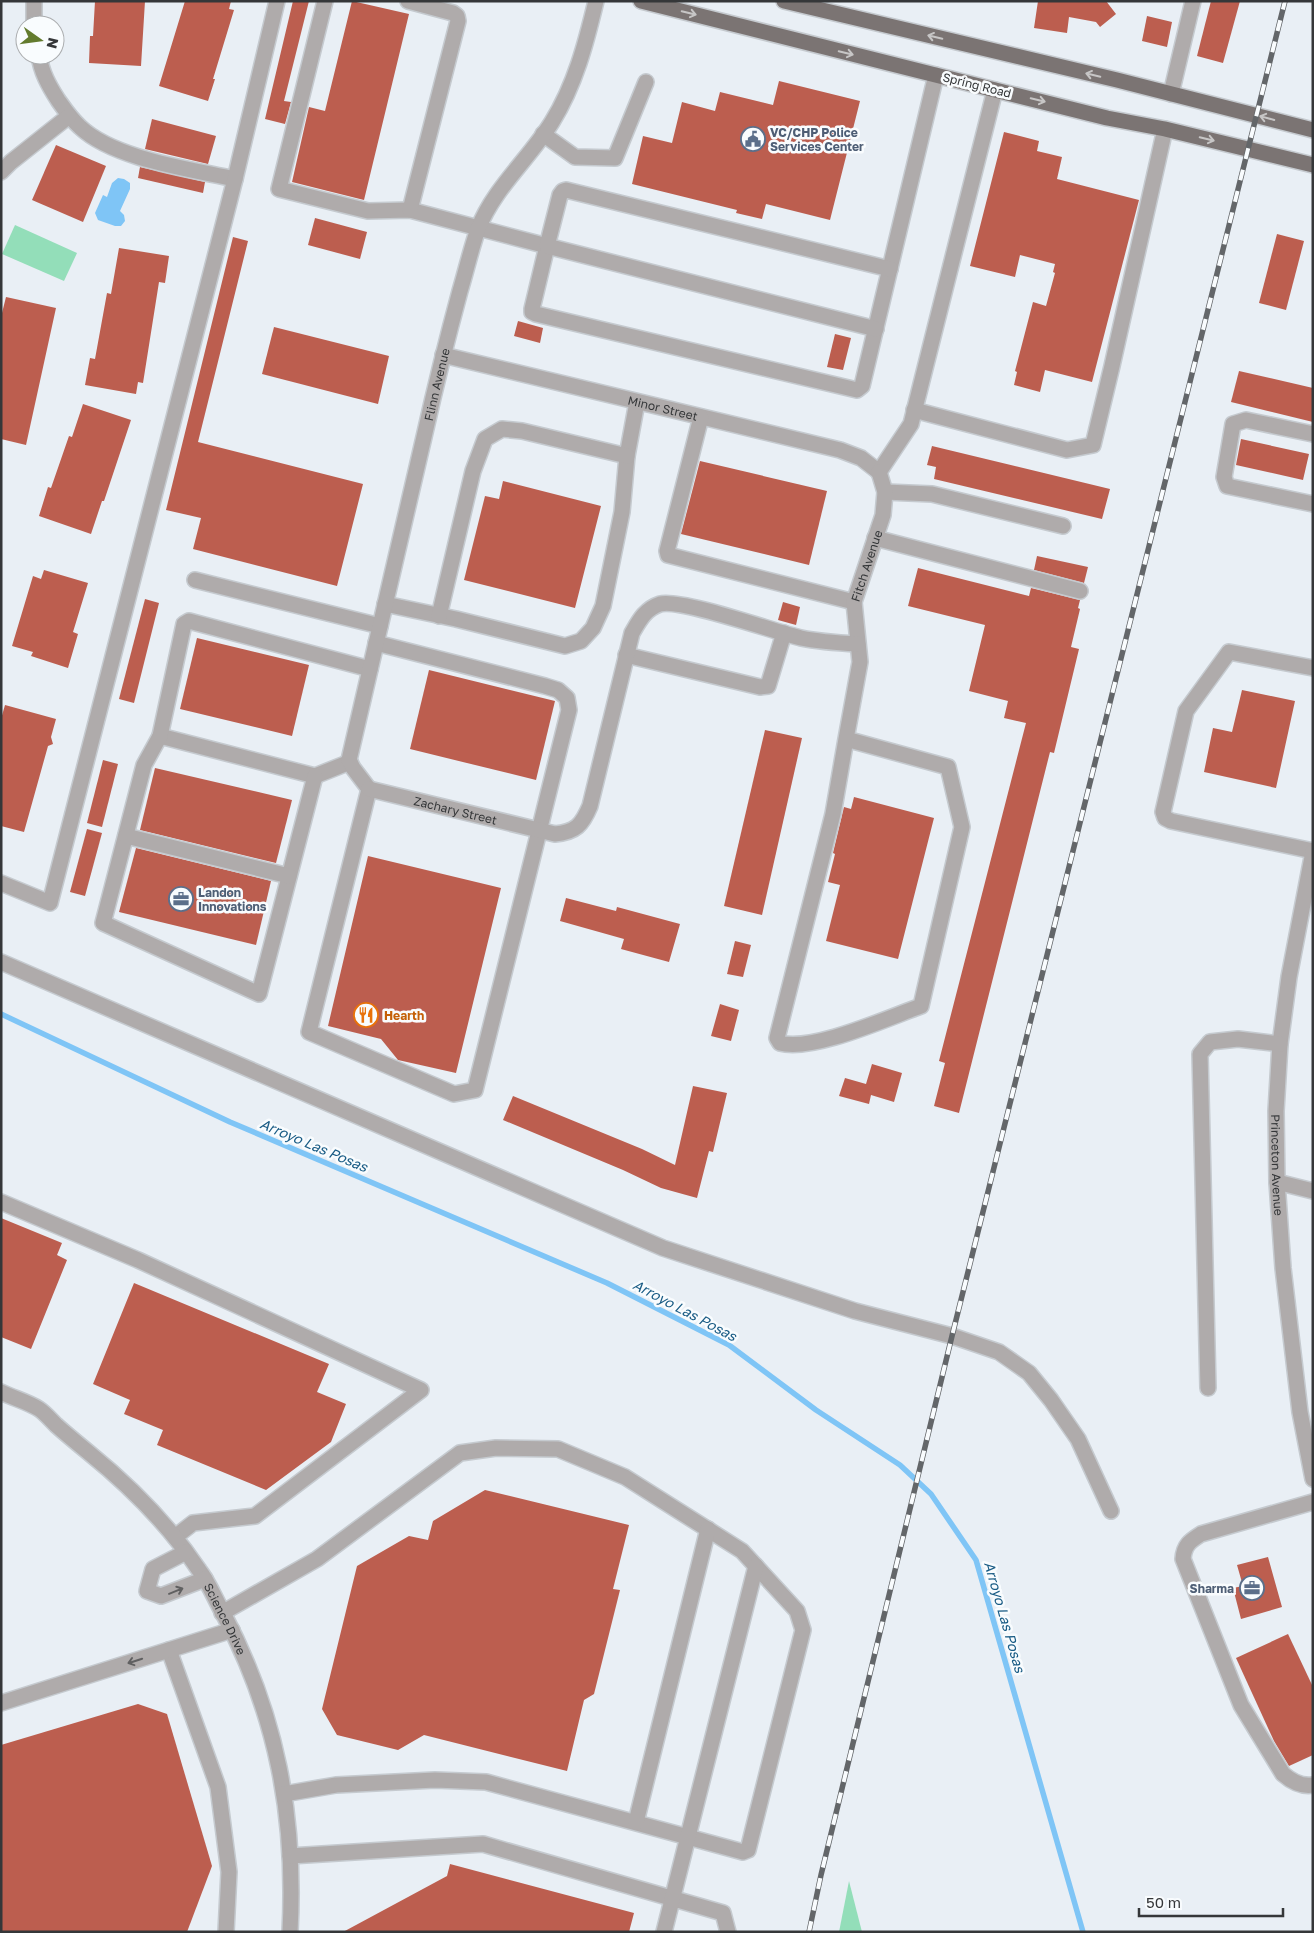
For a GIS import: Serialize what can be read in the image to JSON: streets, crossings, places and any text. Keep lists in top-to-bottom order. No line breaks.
{"streets":{"main road":["Spring Road"],"street":["Flinn Avenue","Minor Street","Fitch Avenue","Zachary Street","Princeton Avenue","Science Drive"]},"crossings":[["Flinn Avenue","Minor Street"],["Minor Street","Fitch Avenue"],["Fitch Avenue","Zachary Street"]],"water":["Arroyo Las Posas"],"places":{"public building":["VC/CHP Police Services Center"],"office":["Landon Innovations","Sharma"],"restaurant":["Hearth"]},"scale_bar":"50 m","north":"right"}
